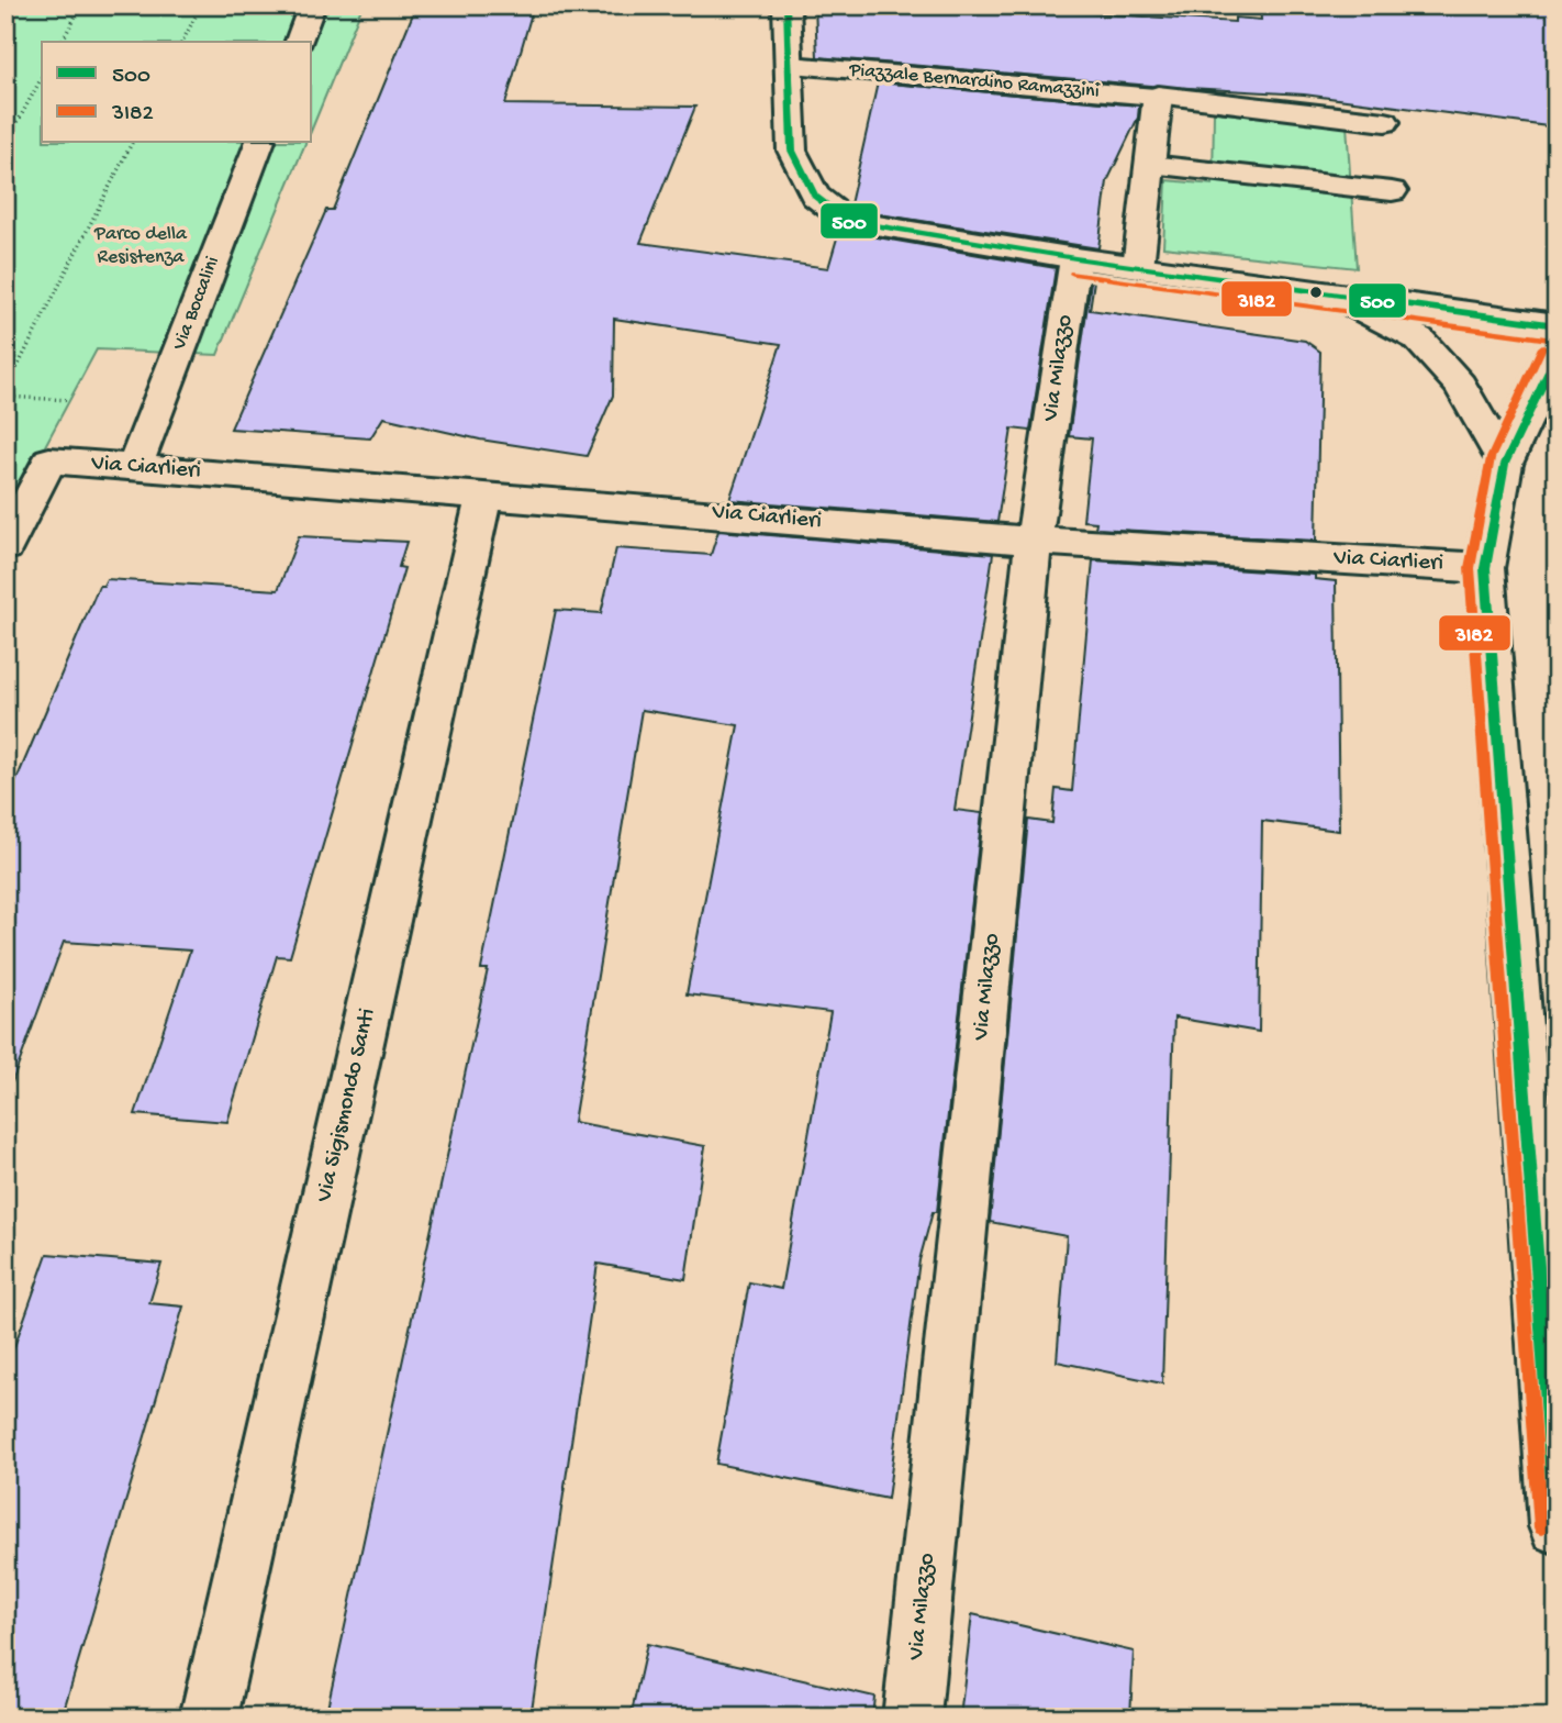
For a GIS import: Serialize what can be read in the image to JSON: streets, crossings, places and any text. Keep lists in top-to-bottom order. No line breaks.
{"streets":{"street":["Piazzale Bernardino Ramazzini","Via Boccalini","Via Milazzo","Via Ciarlieri","Via Sigismondo Santi"]},"crossings":[["Via Boccalini","Via Ciarlieri"],["Via Milazzo","Via Ciarlieri"],["Via Ciarlieri","Via Sigismondo Santi"]],"parks":["Parco della Resistenza"],"lines":["transit line 500","transit line 3I82"],"legend":["500","3I82"]}
